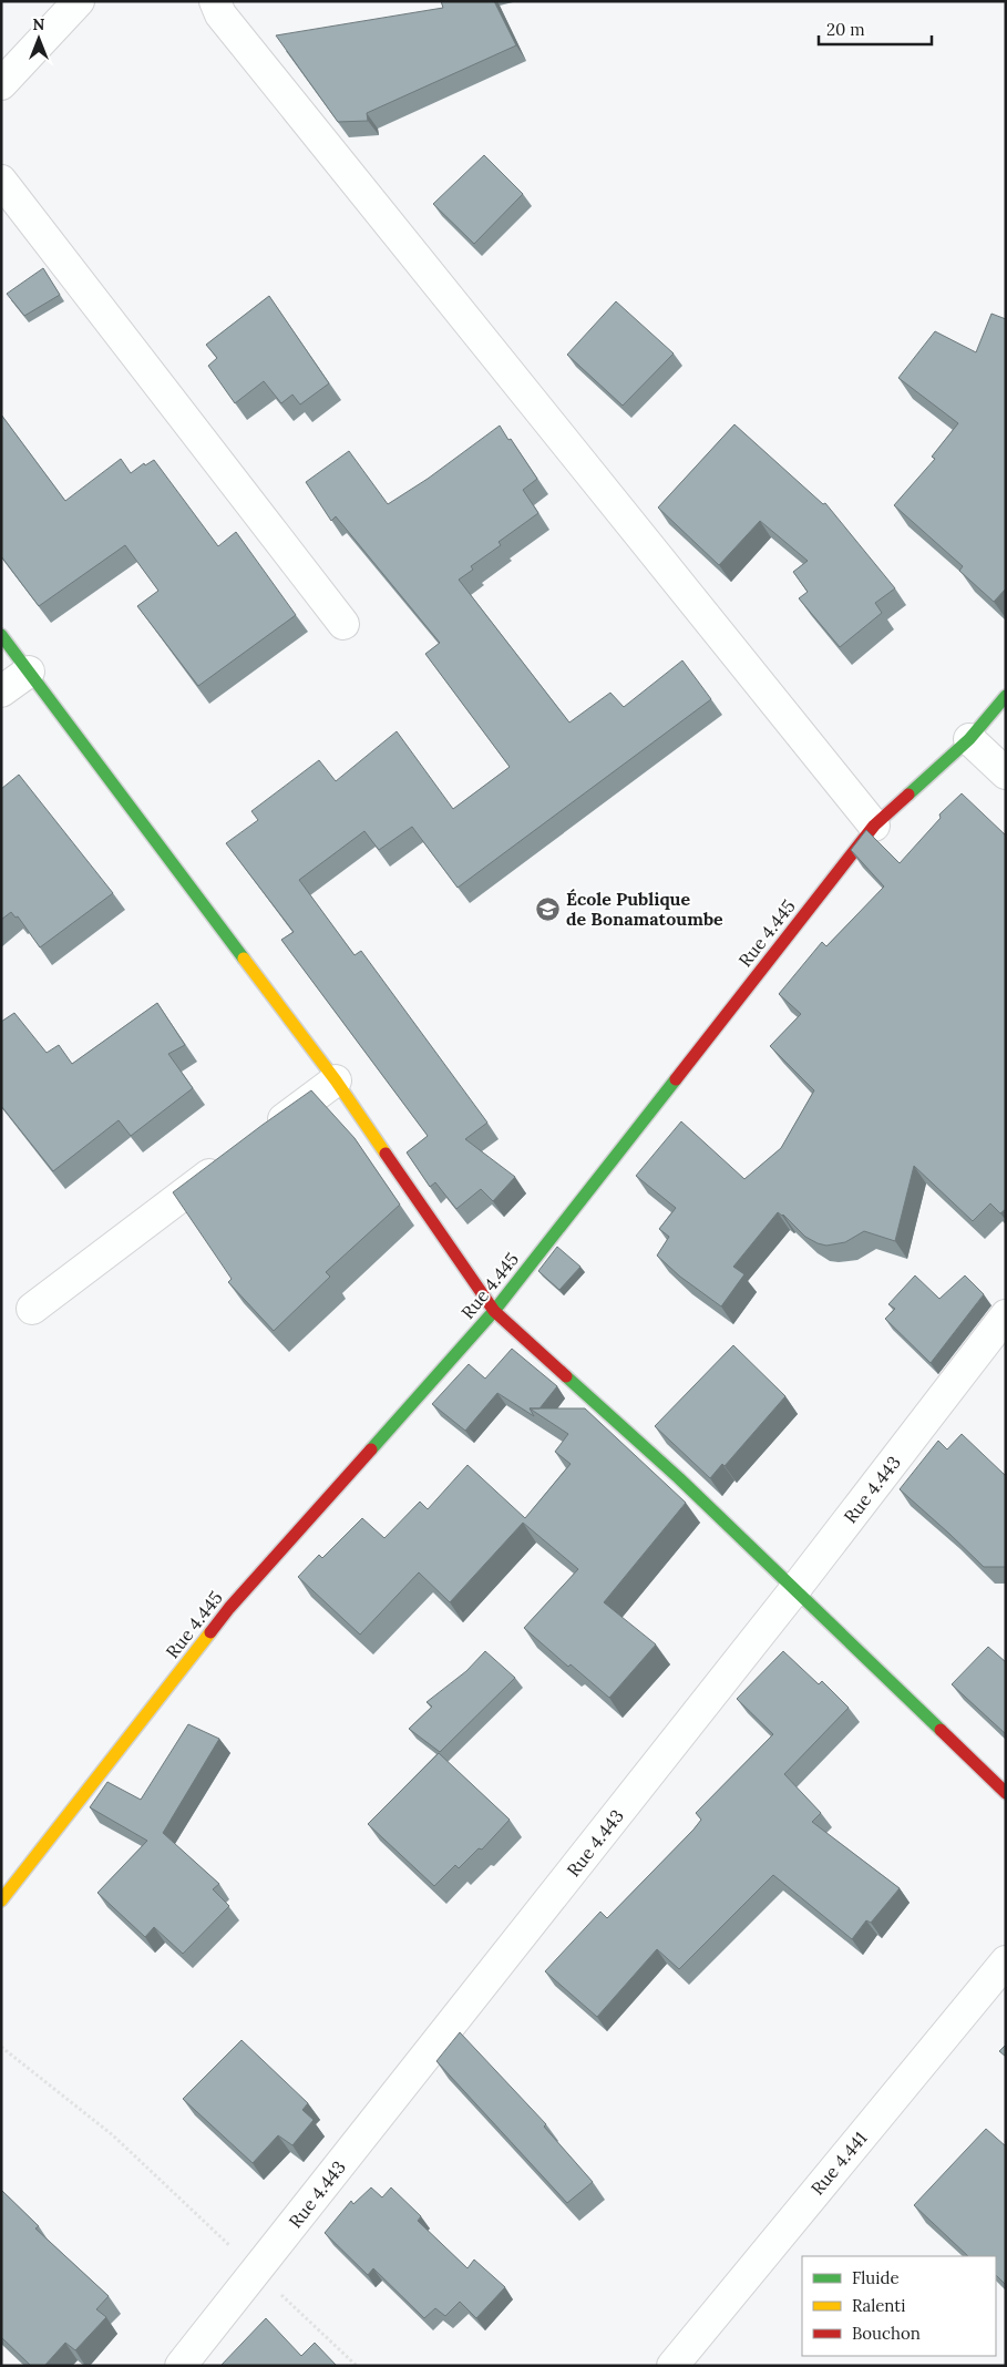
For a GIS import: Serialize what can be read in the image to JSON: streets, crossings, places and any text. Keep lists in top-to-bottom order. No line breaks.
{"streets":{"street":["Rue 4.445","Rue 4.443","Rue 4.441"]},"places":{"school or university":["École Publique de Bonamatoumbe"]},"legend":["Fluide","Ralenti","Bouchon"],"scale_bar":"20 m","north":"top"}
